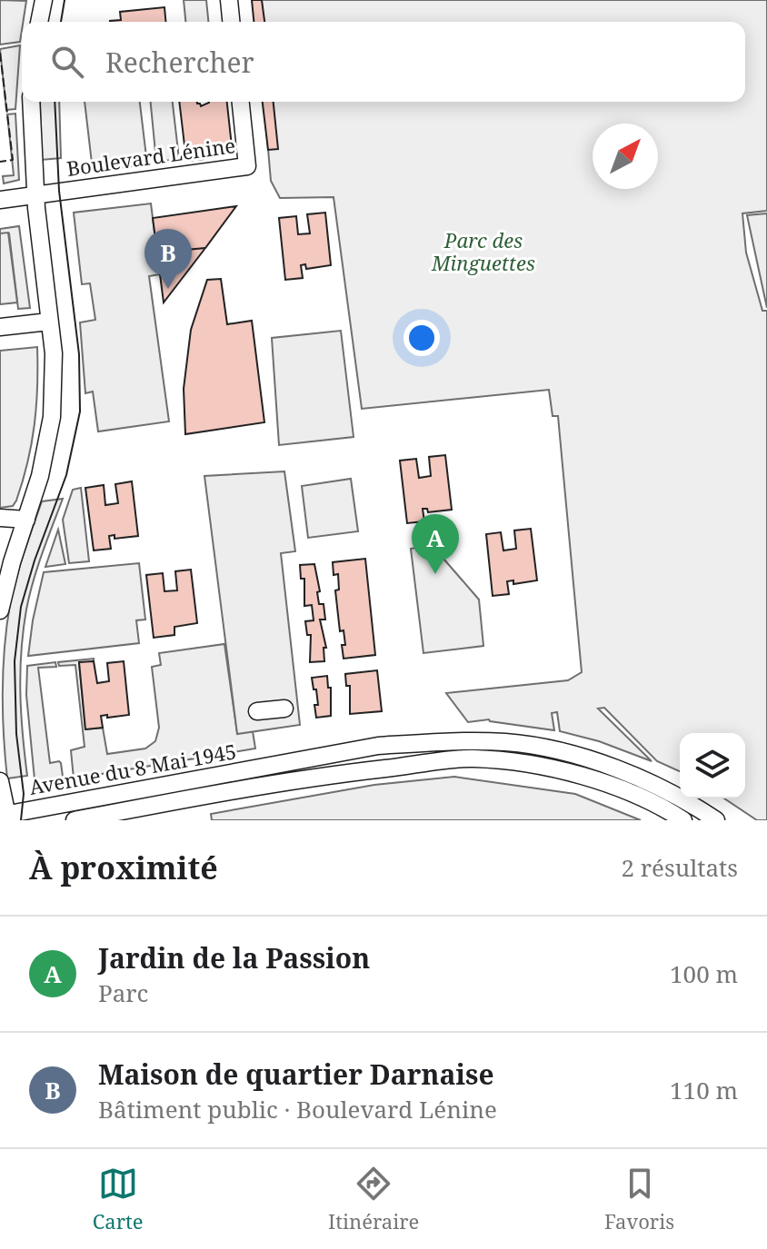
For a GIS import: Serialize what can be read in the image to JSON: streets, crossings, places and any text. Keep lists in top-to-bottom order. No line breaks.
{"streets":{"street":["Boulevard Lénine","Avenue du 8 Mai 1945"]},"parks":["Parc des Minguettes"],"north":"top right","page":{"search":"Rechercher","pins":["B","A"],"heading":["À proximité","2 résultats"],"list":[{"mark":"A","name":"Jardin de la Passion","note":"Parc","value":"100 m"},{"mark":"B","name":"Maison de quartier Darnaise","note":"Bâtiment public · Boulevard Lénine","value":"110 m"}],"nav":["Carte","Itinéraire","Favoris"]}}
